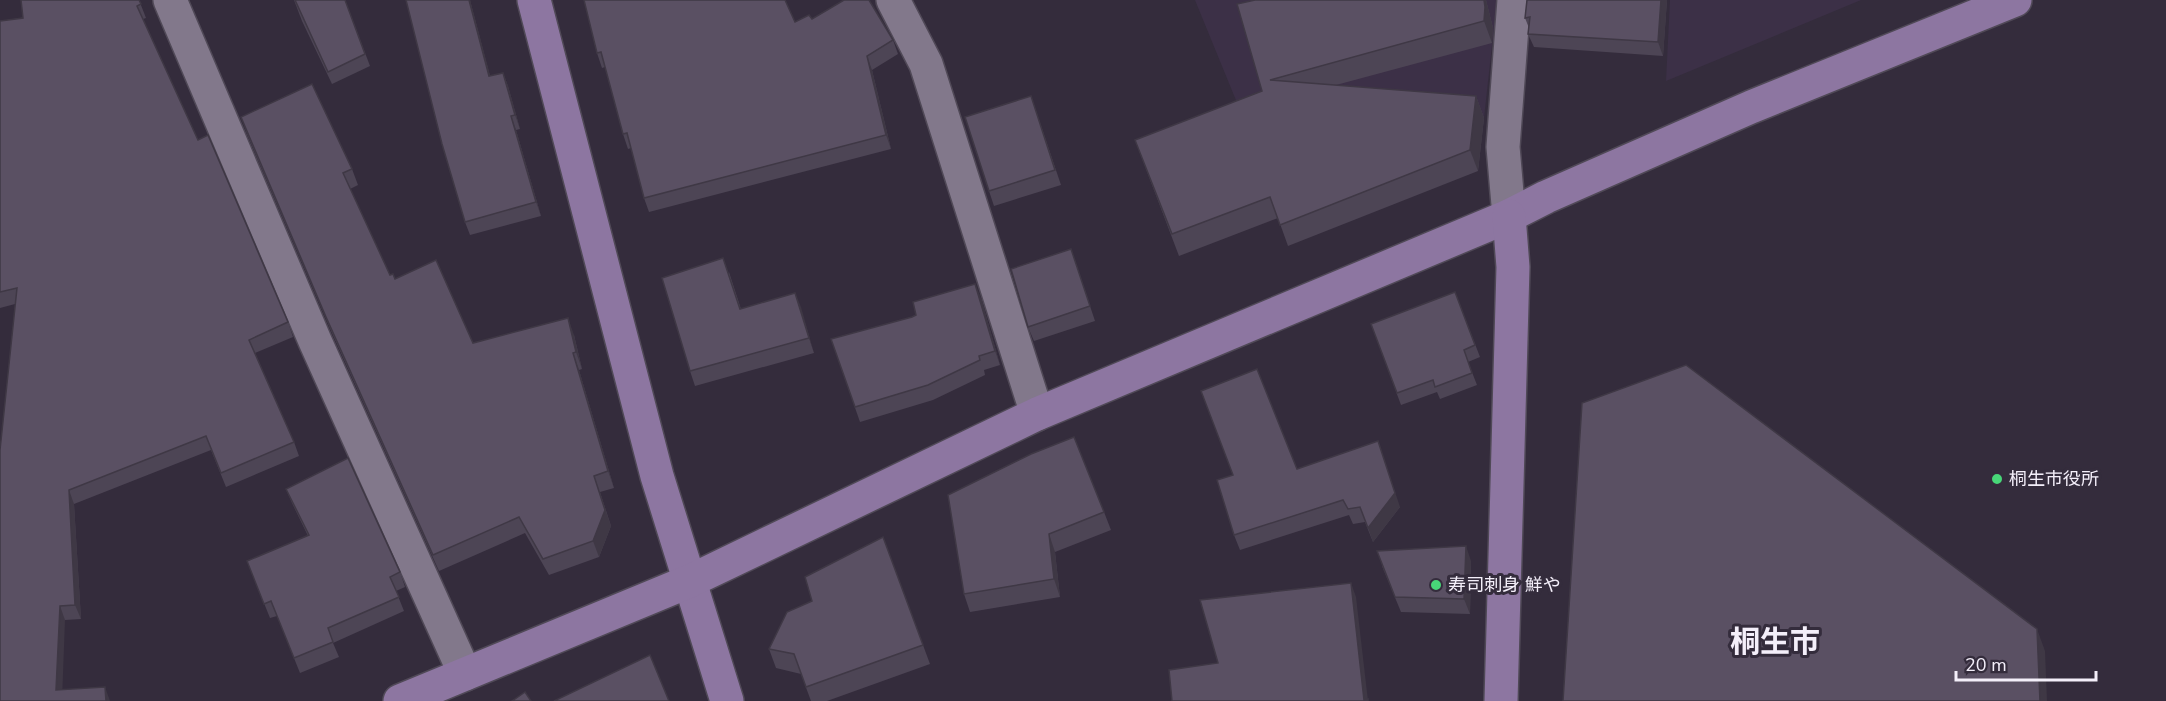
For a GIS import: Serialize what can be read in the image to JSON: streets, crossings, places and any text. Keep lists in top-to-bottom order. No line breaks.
{"districts":["桐生市"],"places":["桐生市役所","寿司刺身 鮮や"],"scale_bar":"20 m"}
